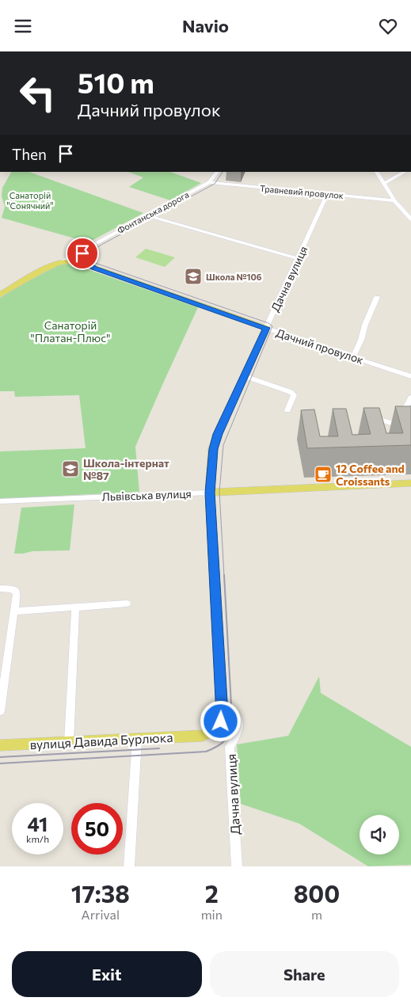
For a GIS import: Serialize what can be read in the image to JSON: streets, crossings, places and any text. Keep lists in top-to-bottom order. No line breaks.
{"streets":{"main road":["Фонтанська дорога","Дачна вулиця","Дачний провулок","Львівська вулиця","вулиця Давида Бурлюка"],"street":["Травневий провулок"]},"crossings":[["Травневий провулок","Фонтанська дорога"],["Травневий провулок","Дачна вулиця"],["Фонтанська дорога","Дачний провулок"],["Дачна вулиця","Дачний провулок"],["Дачна вулиця","Львівська вулиця"],["Дачна вулиця","вулиця Давида Бурлюка"]],"parks":["Санаторій \"Сонячний\"","Санаторій \"Платан-Плюс\""],"places":{"school or university":["Школа №106","Школа-інтернат №87"],"cafe":["12 Coffee and Croissants"]},"page":{"header":"Navio","turn":["510 m","Дачний провулок"],"then":"Then","speed":"41 km/h","limit":"50","eta":["17:38","Arrival","2","min","800","m"],"buttons":["Exit","Share"]}}
